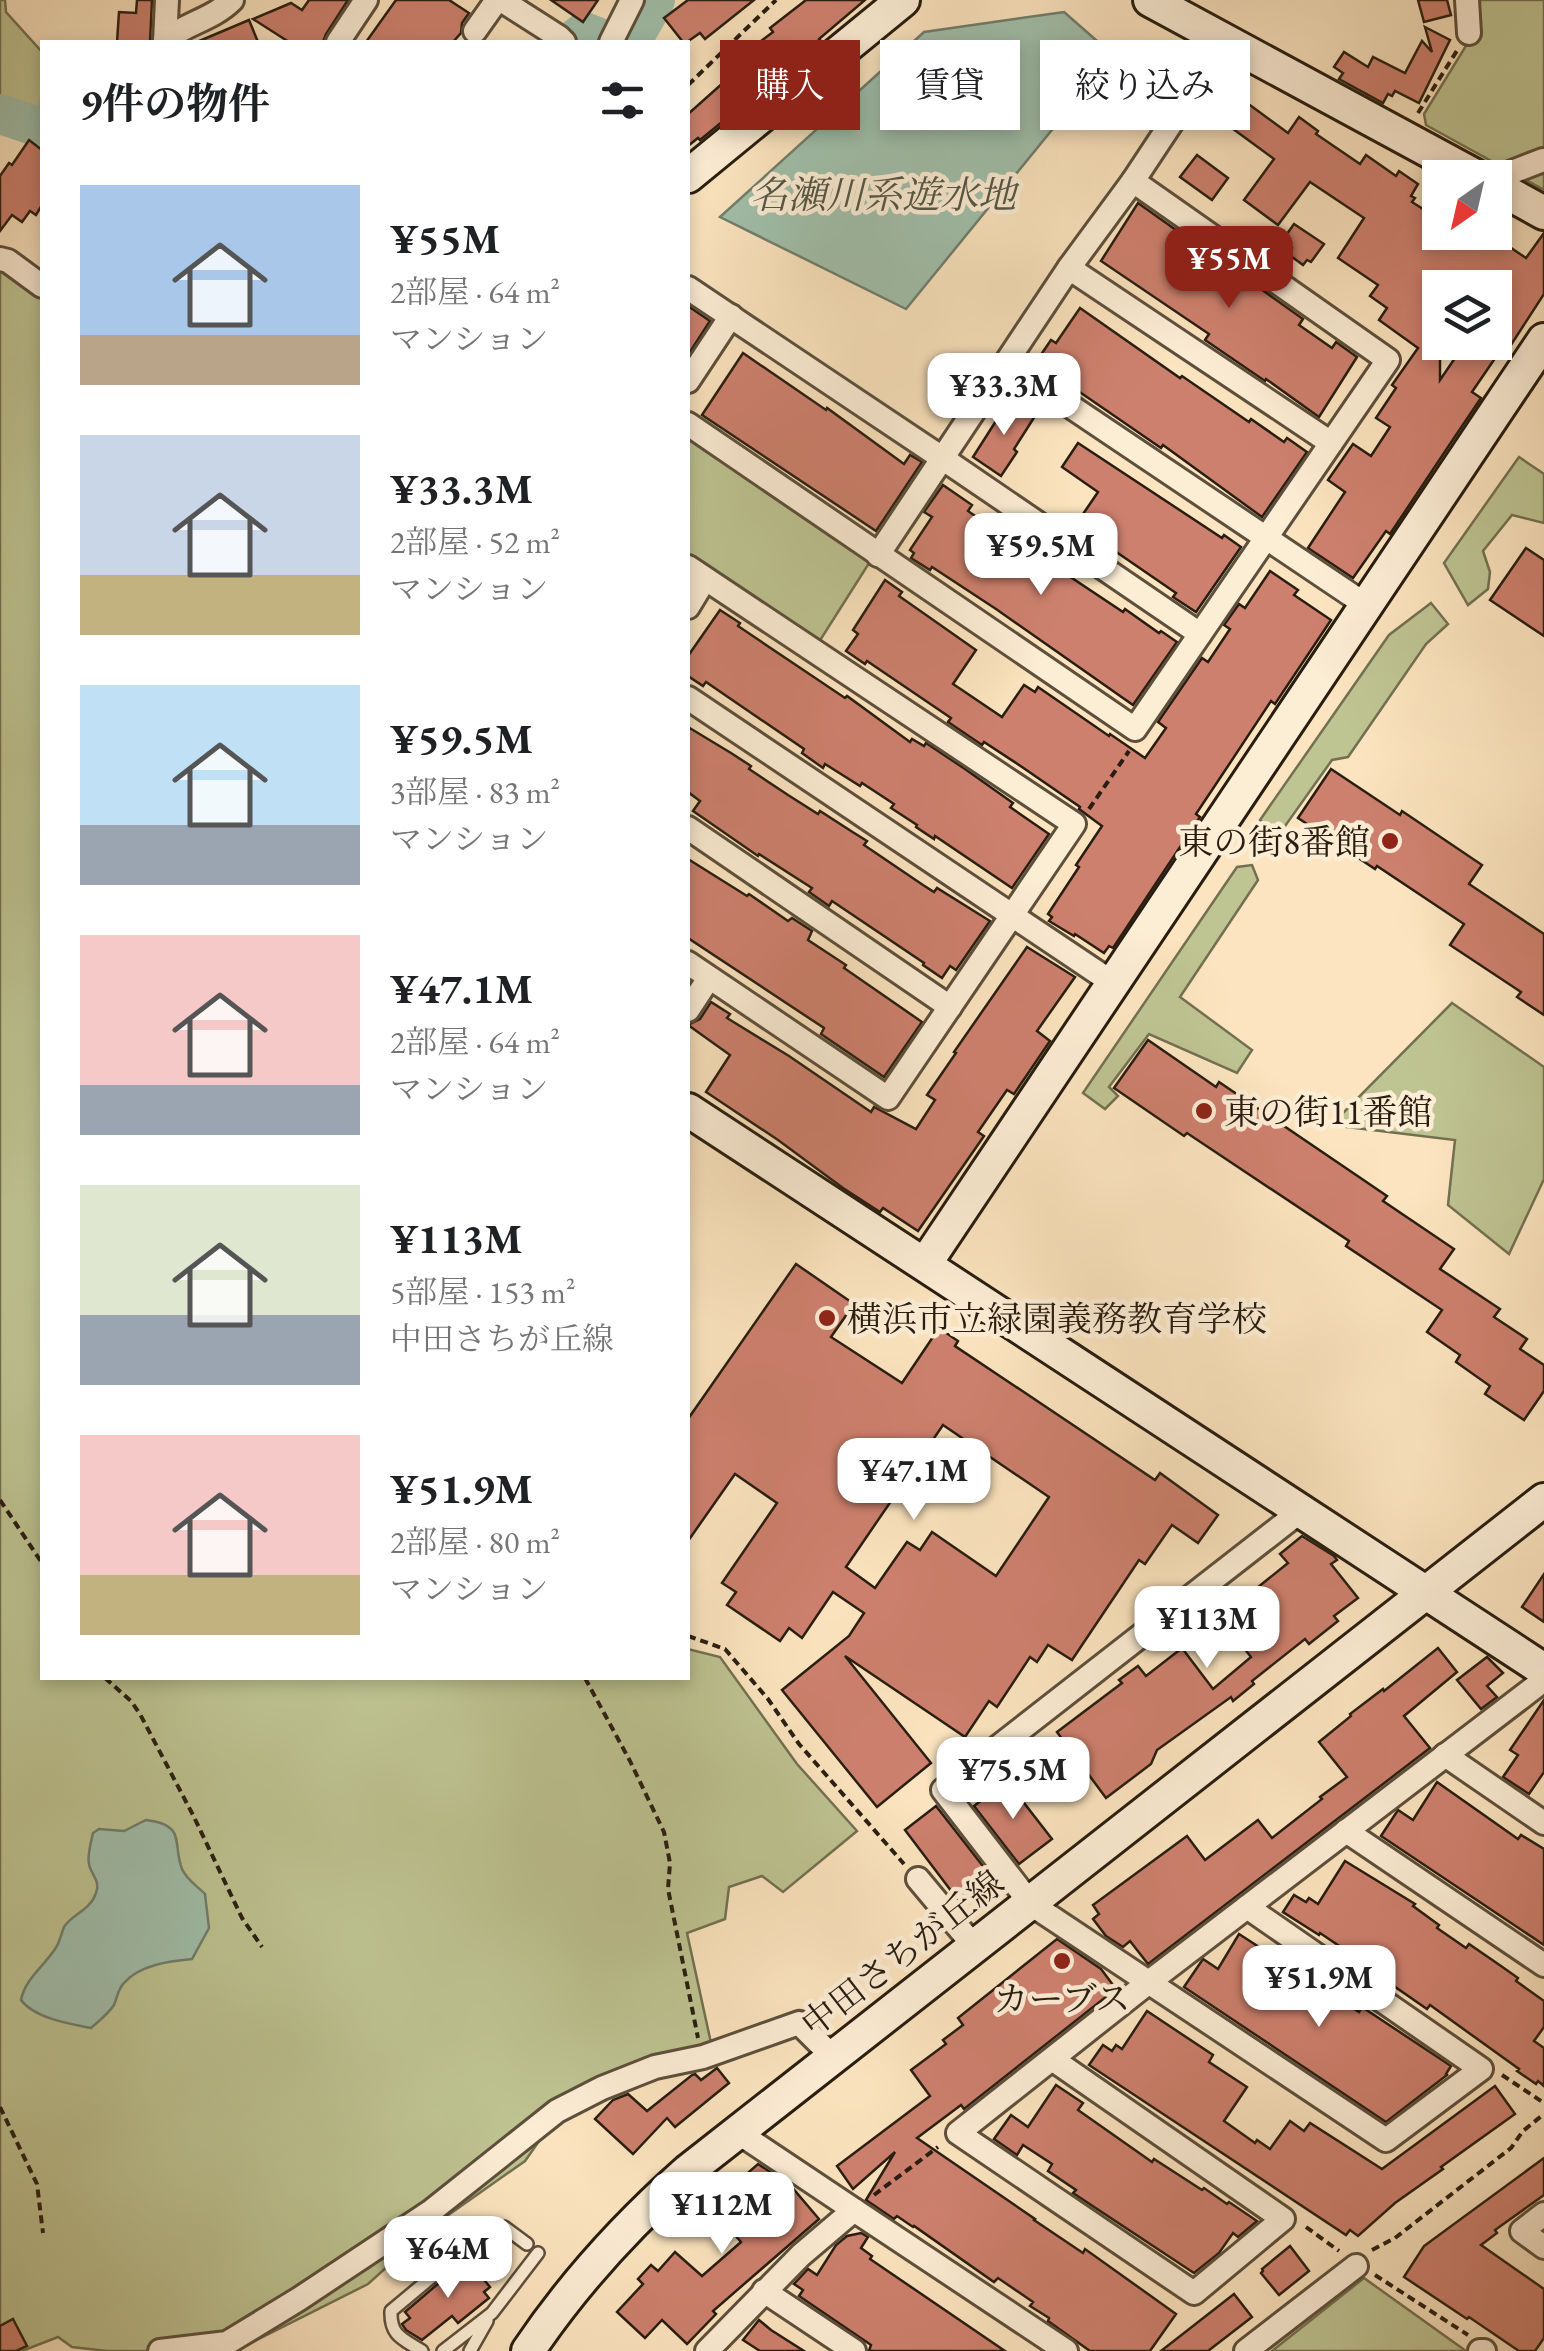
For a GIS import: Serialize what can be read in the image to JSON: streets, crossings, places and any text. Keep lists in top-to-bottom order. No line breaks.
{"streets":{"street":["中田さちが丘線"]},"water":["名瀬川系遊水地"],"places":["東の街8番館","東の街11番館","横浜市立緑園義務教育学校","カーブス"],"north":"bottom left","page":{"chip":["購入","賃貸","絞り込み"],"heading":"9件の物件","list":[{"name":"¥55M","note":"2部屋 · 64 m² · マンション"},{"name":"¥33.3M","note":"2部屋 · 52 m² · マンション"},{"name":"¥59.5M","note":"3部屋 · 83 m² · マンション"},{"name":"¥47.1M","note":"2部屋 · 64 m² · マンション"},{"name":"¥113M","note":"5部屋 · 153 m² · 中田さちが丘線"},{"name":"¥51.9M","note":"2部屋 · 80 m² · マンション"}],"price":["¥55M","¥33.3M","¥59.5M","¥47.1M","¥113M","¥75.5M","¥51.9M","¥112M","¥64M"]}}
